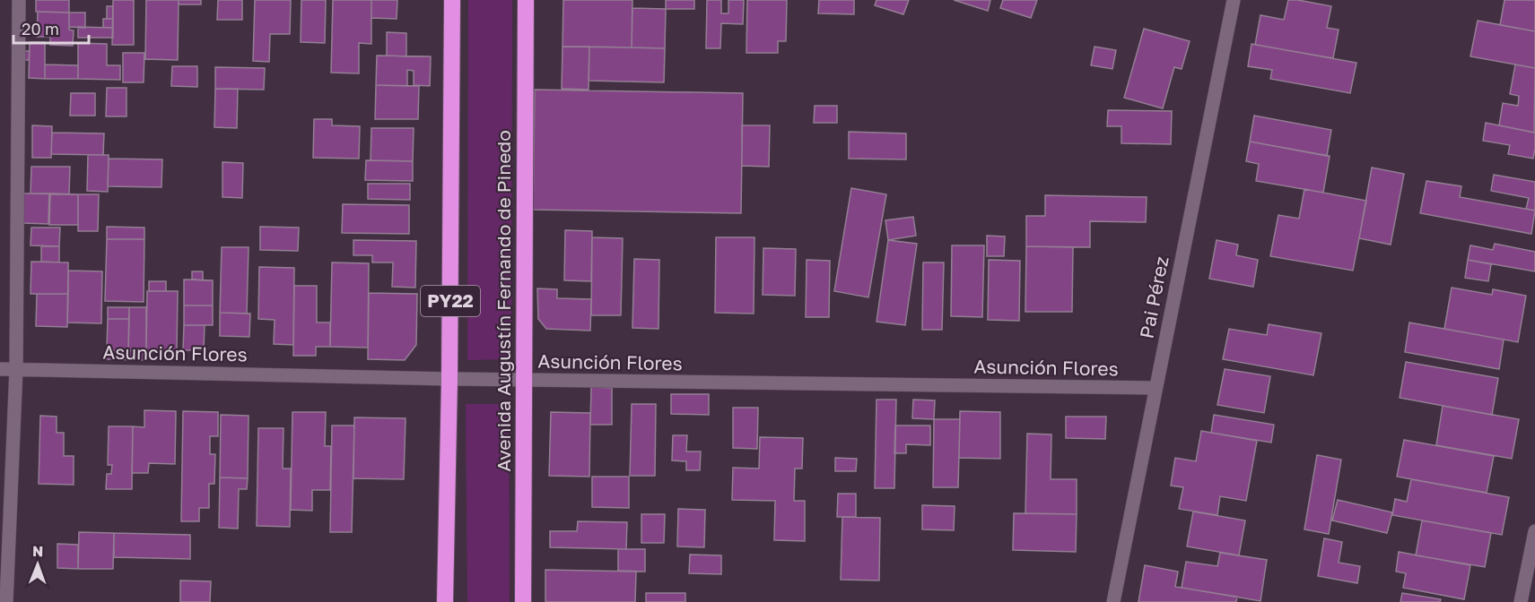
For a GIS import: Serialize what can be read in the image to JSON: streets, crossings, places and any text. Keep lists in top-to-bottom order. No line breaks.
{"streets":{"highway":["PY22","Avenida Augustín Fernando de Pinedo"],"street":["Pai Pérez","Asunción Flores"]},"crossings":[["Pai Pérez","Asunción Flores"],["PY22","Asunción Flores"],["Avenida Augustín Fernando de Pinedo","Asunción Flores"]],"scale_bar":"20 m","north":"top"}
